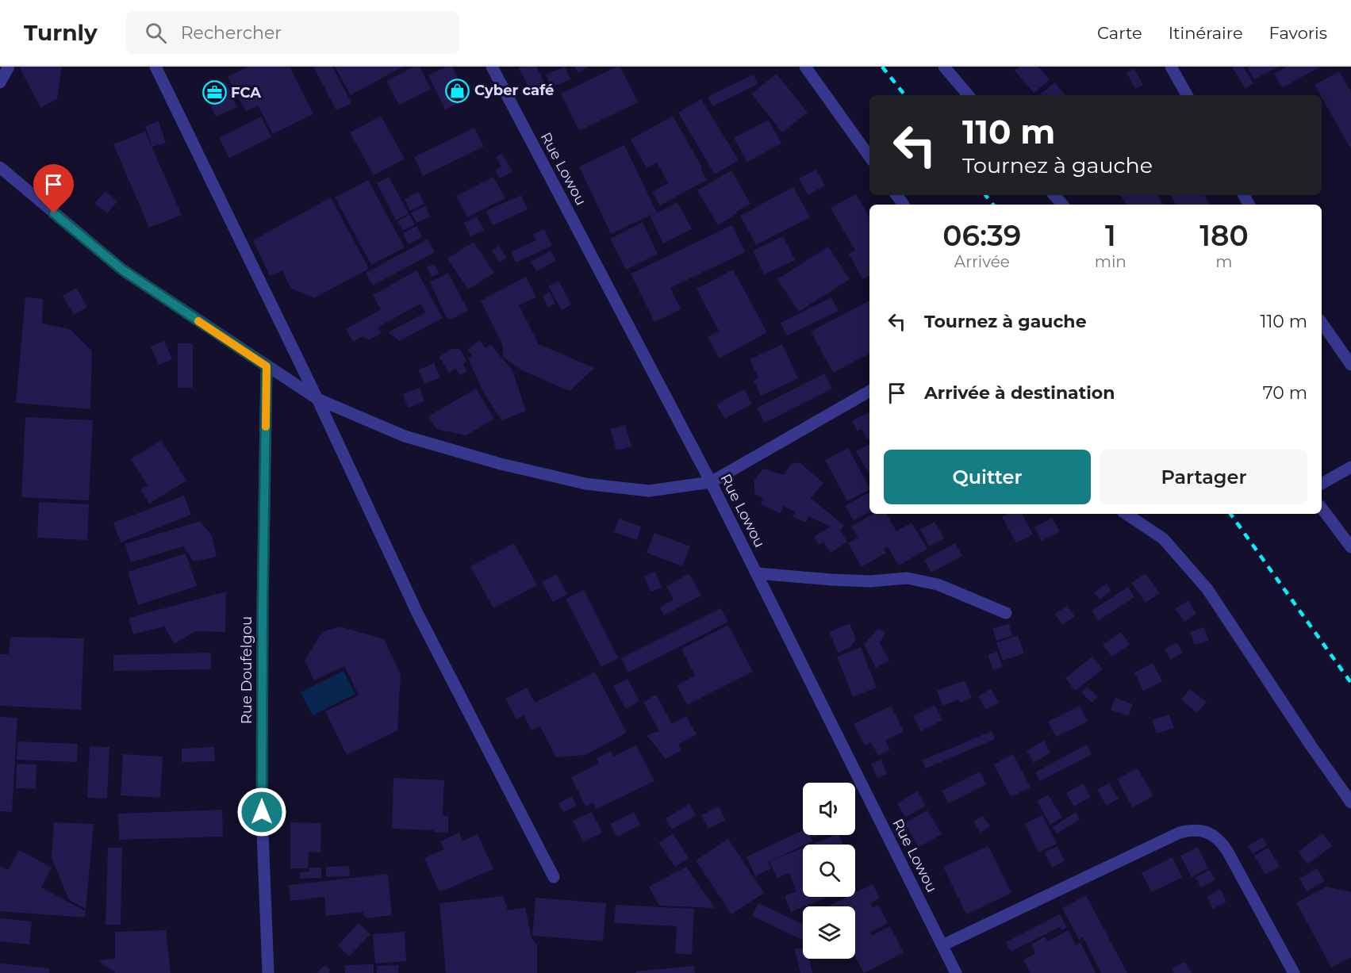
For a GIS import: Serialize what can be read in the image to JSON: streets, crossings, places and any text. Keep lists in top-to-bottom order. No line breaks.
{"streets":{"street":["Rue Lowou","Rue Doufelgou"]},"places":{"shop":["Cyber café"],"office":["FCA"]},"page":{"header":"Turnly","search":"Rechercher","nav":["Carte","Itinéraire","Favoris"],"turn":["110 m","Tournez à gauche"],"eta":["06:39","Arrivée","1","min","180","m"],"list":[{"name":"Tournez à gauche","value":"110 m"},{"name":"Arrivée à destination","value":"70 m"}],"buttons":["Quitter","Partager"]}}
